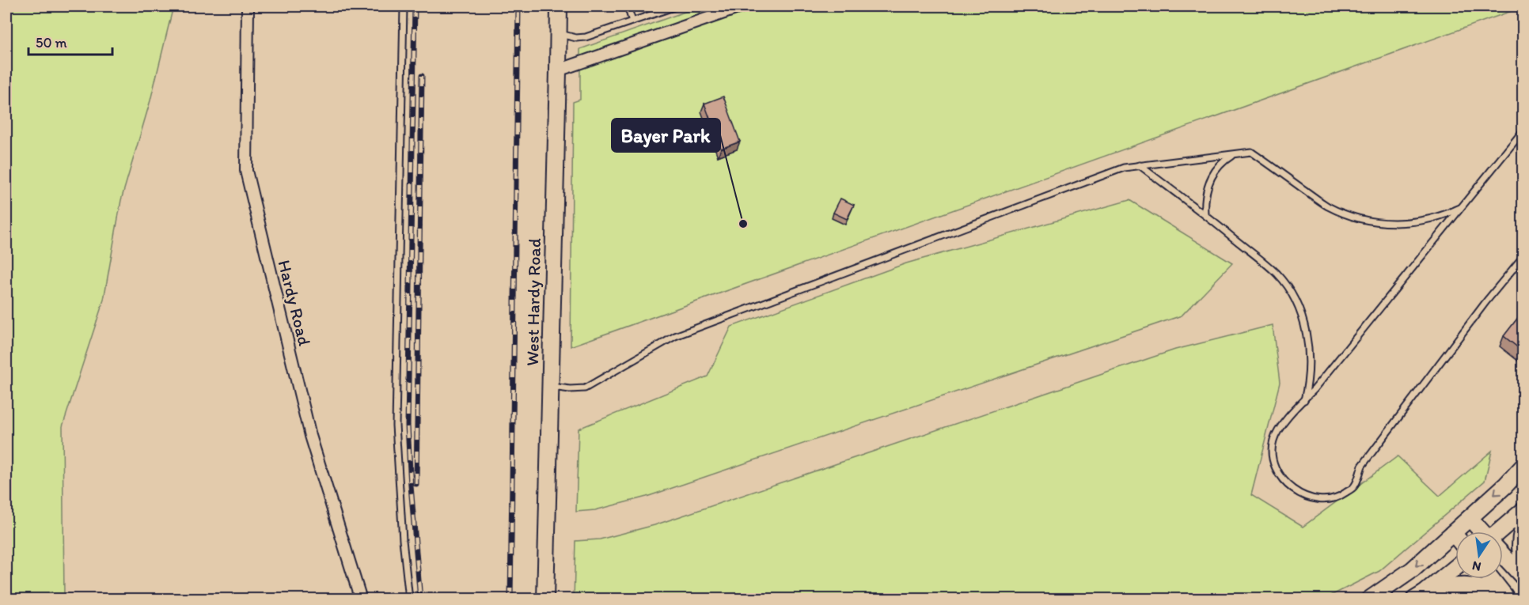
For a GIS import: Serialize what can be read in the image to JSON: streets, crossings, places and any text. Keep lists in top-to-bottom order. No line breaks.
{"streets":{"main road":["West Hardy Road"],"street":["Hardy Road"]},"places":["Bayer Park"],"scale_bar":"50 m","north":"bottom"}
